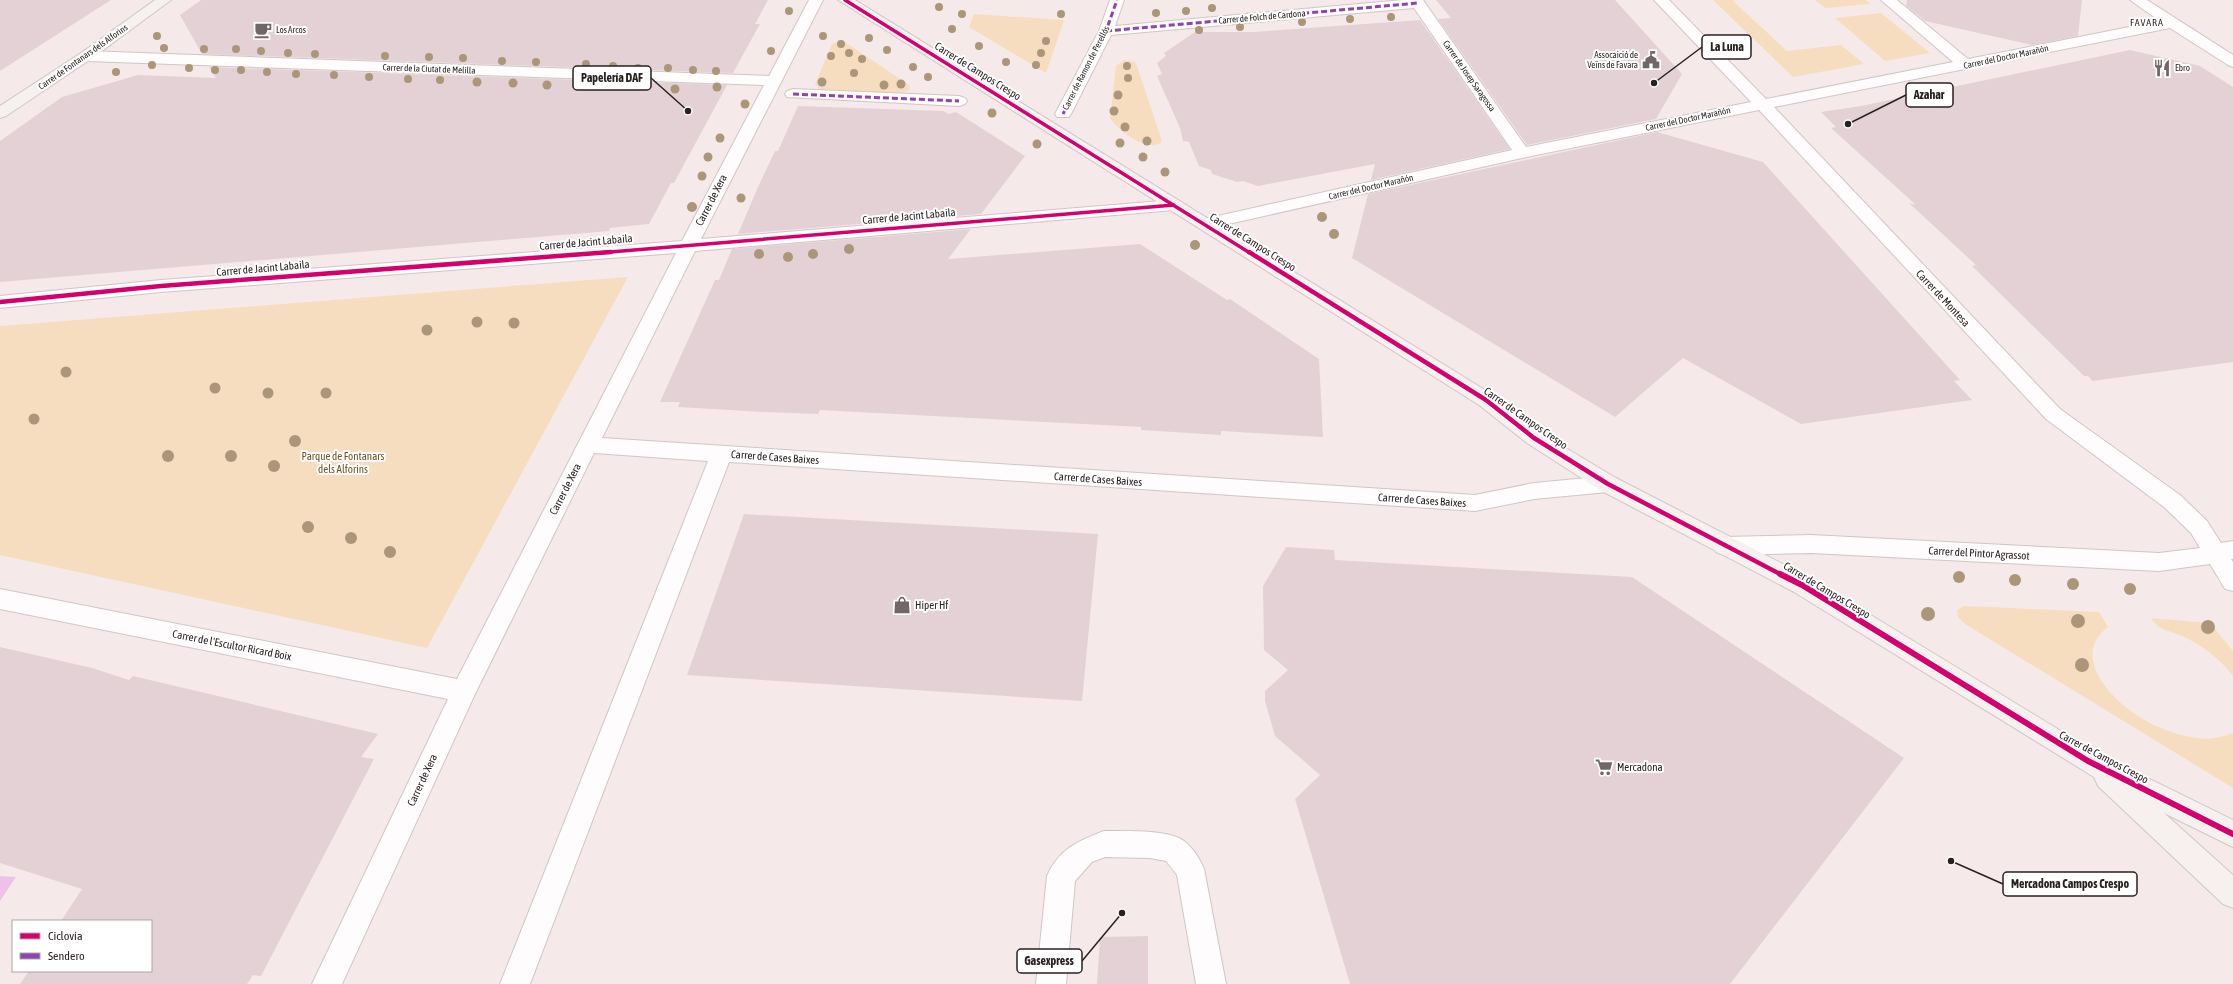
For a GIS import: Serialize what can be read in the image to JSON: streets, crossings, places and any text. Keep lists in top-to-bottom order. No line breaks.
{"streets":{"street":["Carrer de Folch de Cardona","Carrer de Fontanars dels Alforins","Carrer del Doctor Marañón","Carrer de Ramon de Perellós","Carrer de la Ciutat de Melilla","Carrer de Campos Crespo","Carrer de Josep Saragossa","Carrer de Xera","Carrer de Jacint Labaila","Carrer de Montesa","Carrer de Cases Baixes","Carrer del Pintor Agrassot","Carrer de l'Escultor Ricard Boix"]},"crossings":[["Carrer de Folch de Cardona","Carrer de Ramon de Perellós"],["Carrer de Folch de Cardona","Carrer de Josep Saragossa"],["Carrer de Fontanars dels Alforins","Carrer de la Ciutat de Melilla"],["Carrer del Doctor Marañón","Carrer de Campos Crespo"],["Carrer del Doctor Marañón","Carrer de Josep Saragossa"],["Carrer del Doctor Marañón","Carrer de Montesa"],["Carrer de la Ciutat de Melilla","Carrer de Xera"],["Carrer de Campos Crespo","Carrer de Jacint Labaila"],["Carrer de Campos Crespo","Carrer de Cases Baixes"],["Carrer de Campos Crespo","Carrer del Pintor Agrassot"],["Carrer de Xera","Carrer de Jacint Labaila"],["Carrer de Xera","Carrer de Cases Baixes"],["Carrer de Xera","Carrer de l'Escultor Ricard Boix"],["Carrer de Montesa","Carrer del Pintor Agrassot"]],"districts":["FAVARA"],"parks":["Parque de Fontanars dels Alforins"],"places":{"cafe":["Los Arcos"],"public building":["Assocaició de Veïns de Favara"],"restaurant":["Ebro"],"other":["La Luna","Papelería DAF","Azahar","Mercadona Campos Crespo","Gasexpress"],"shop":["Hiper Hf"],"supermarket":["Mercadona"]},"legend":["Ciclovía","Sendero"]}
